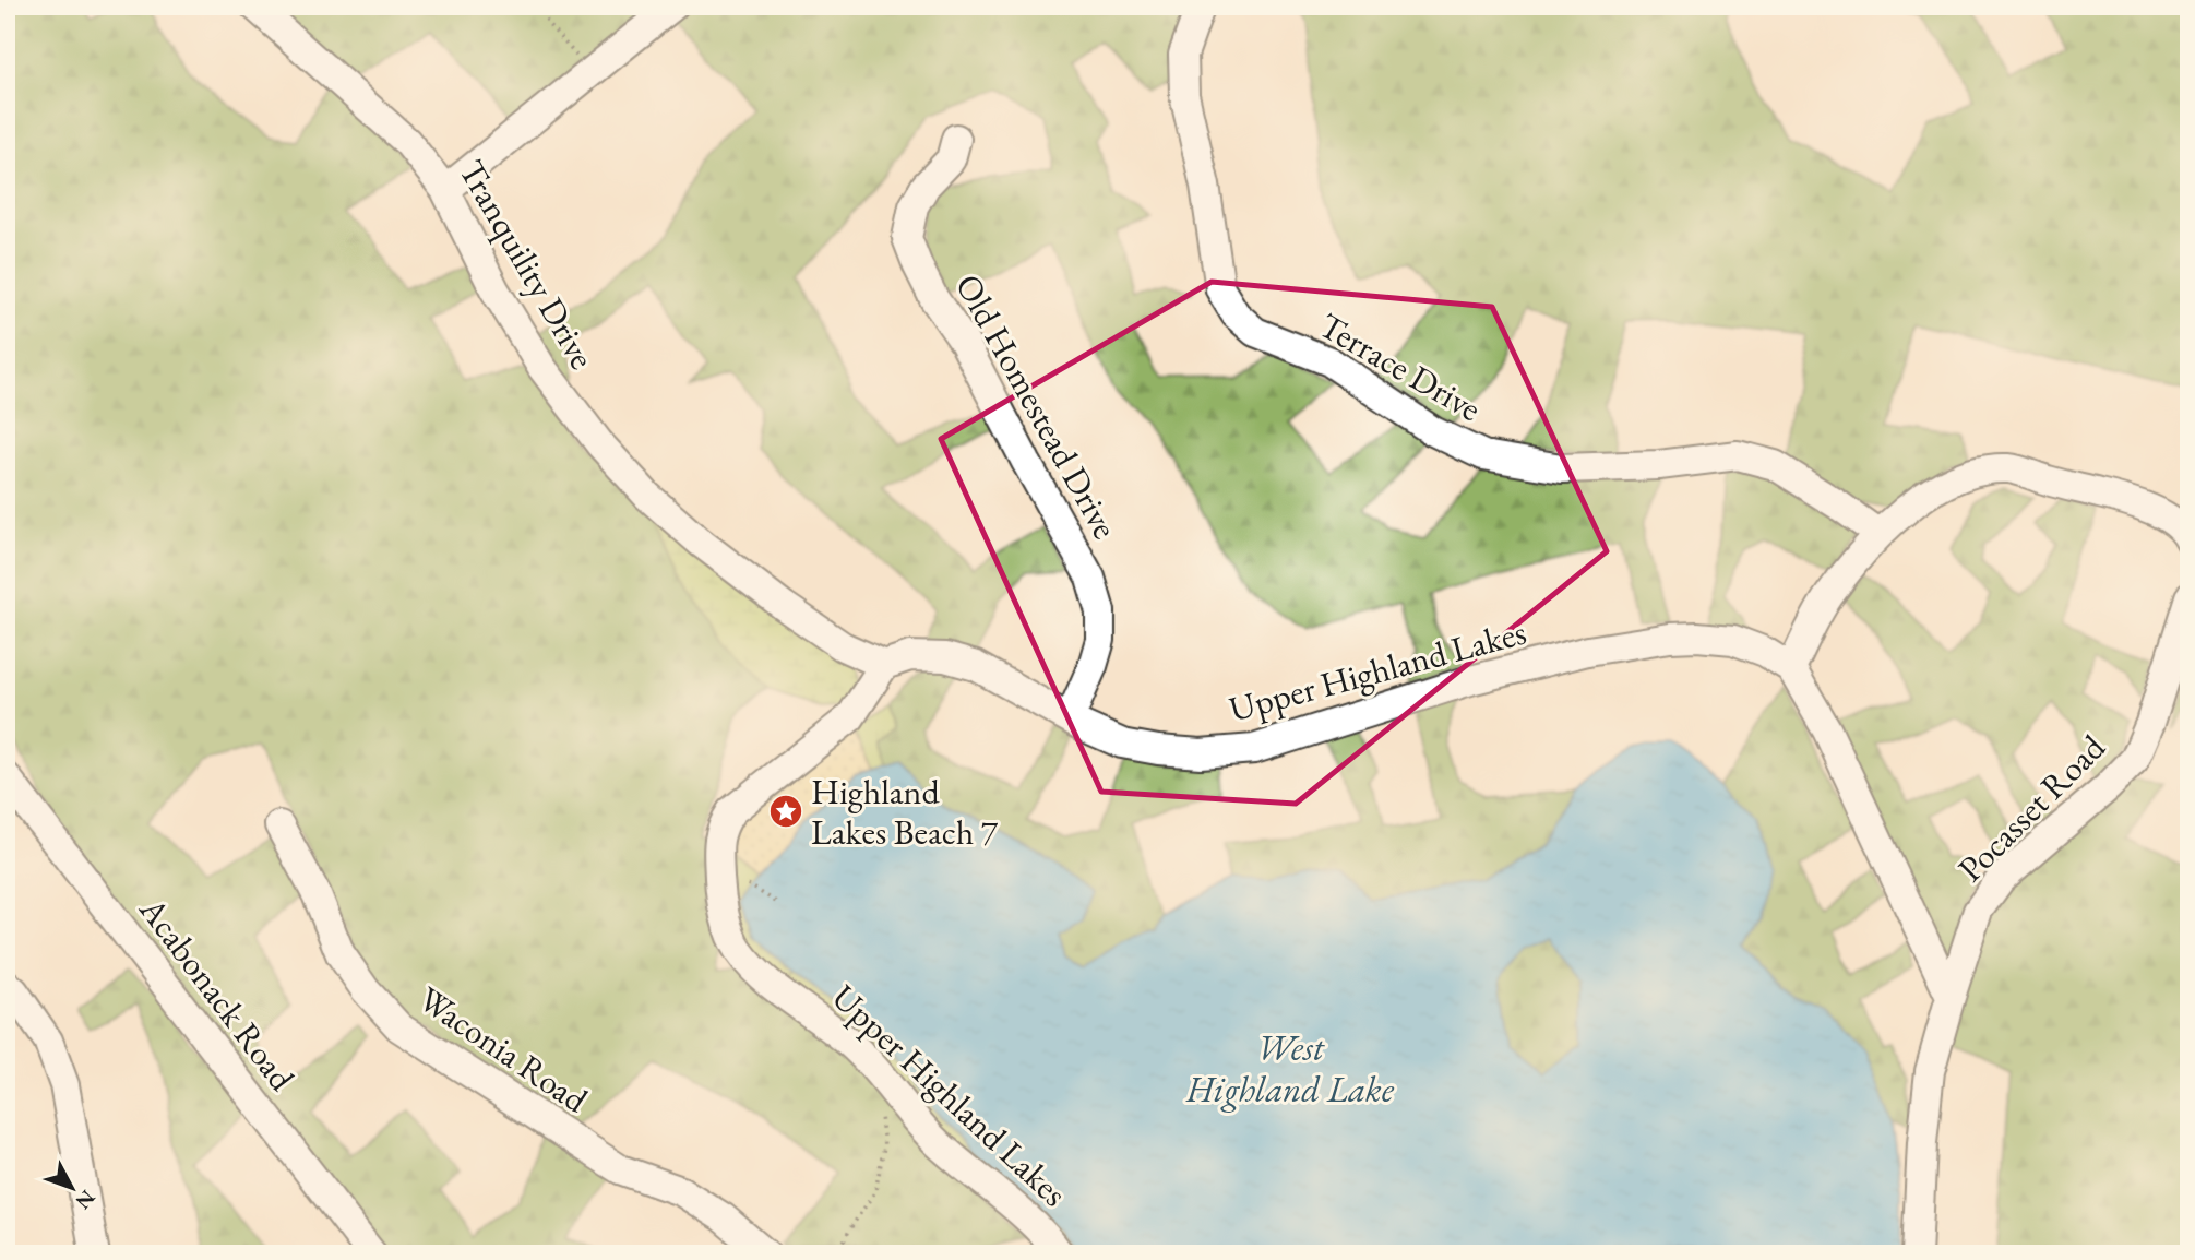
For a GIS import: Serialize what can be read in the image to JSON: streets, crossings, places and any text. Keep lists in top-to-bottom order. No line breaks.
{"streets":{"street":["Tranquility Drive","Terrace Drive","Old Homestead Drive","Upper Highland Lakes","Pocasset Road","Acabonack Road","Waconia Road"]},"crossings":[["Tranquility Drive","Upper Highland Lakes"],["Old Homestead Drive","Upper Highland Lakes"]],"water":["West Highland Lake"],"places":{"place":["Highland Lakes Beach 7"]},"north":"bottom right"}
